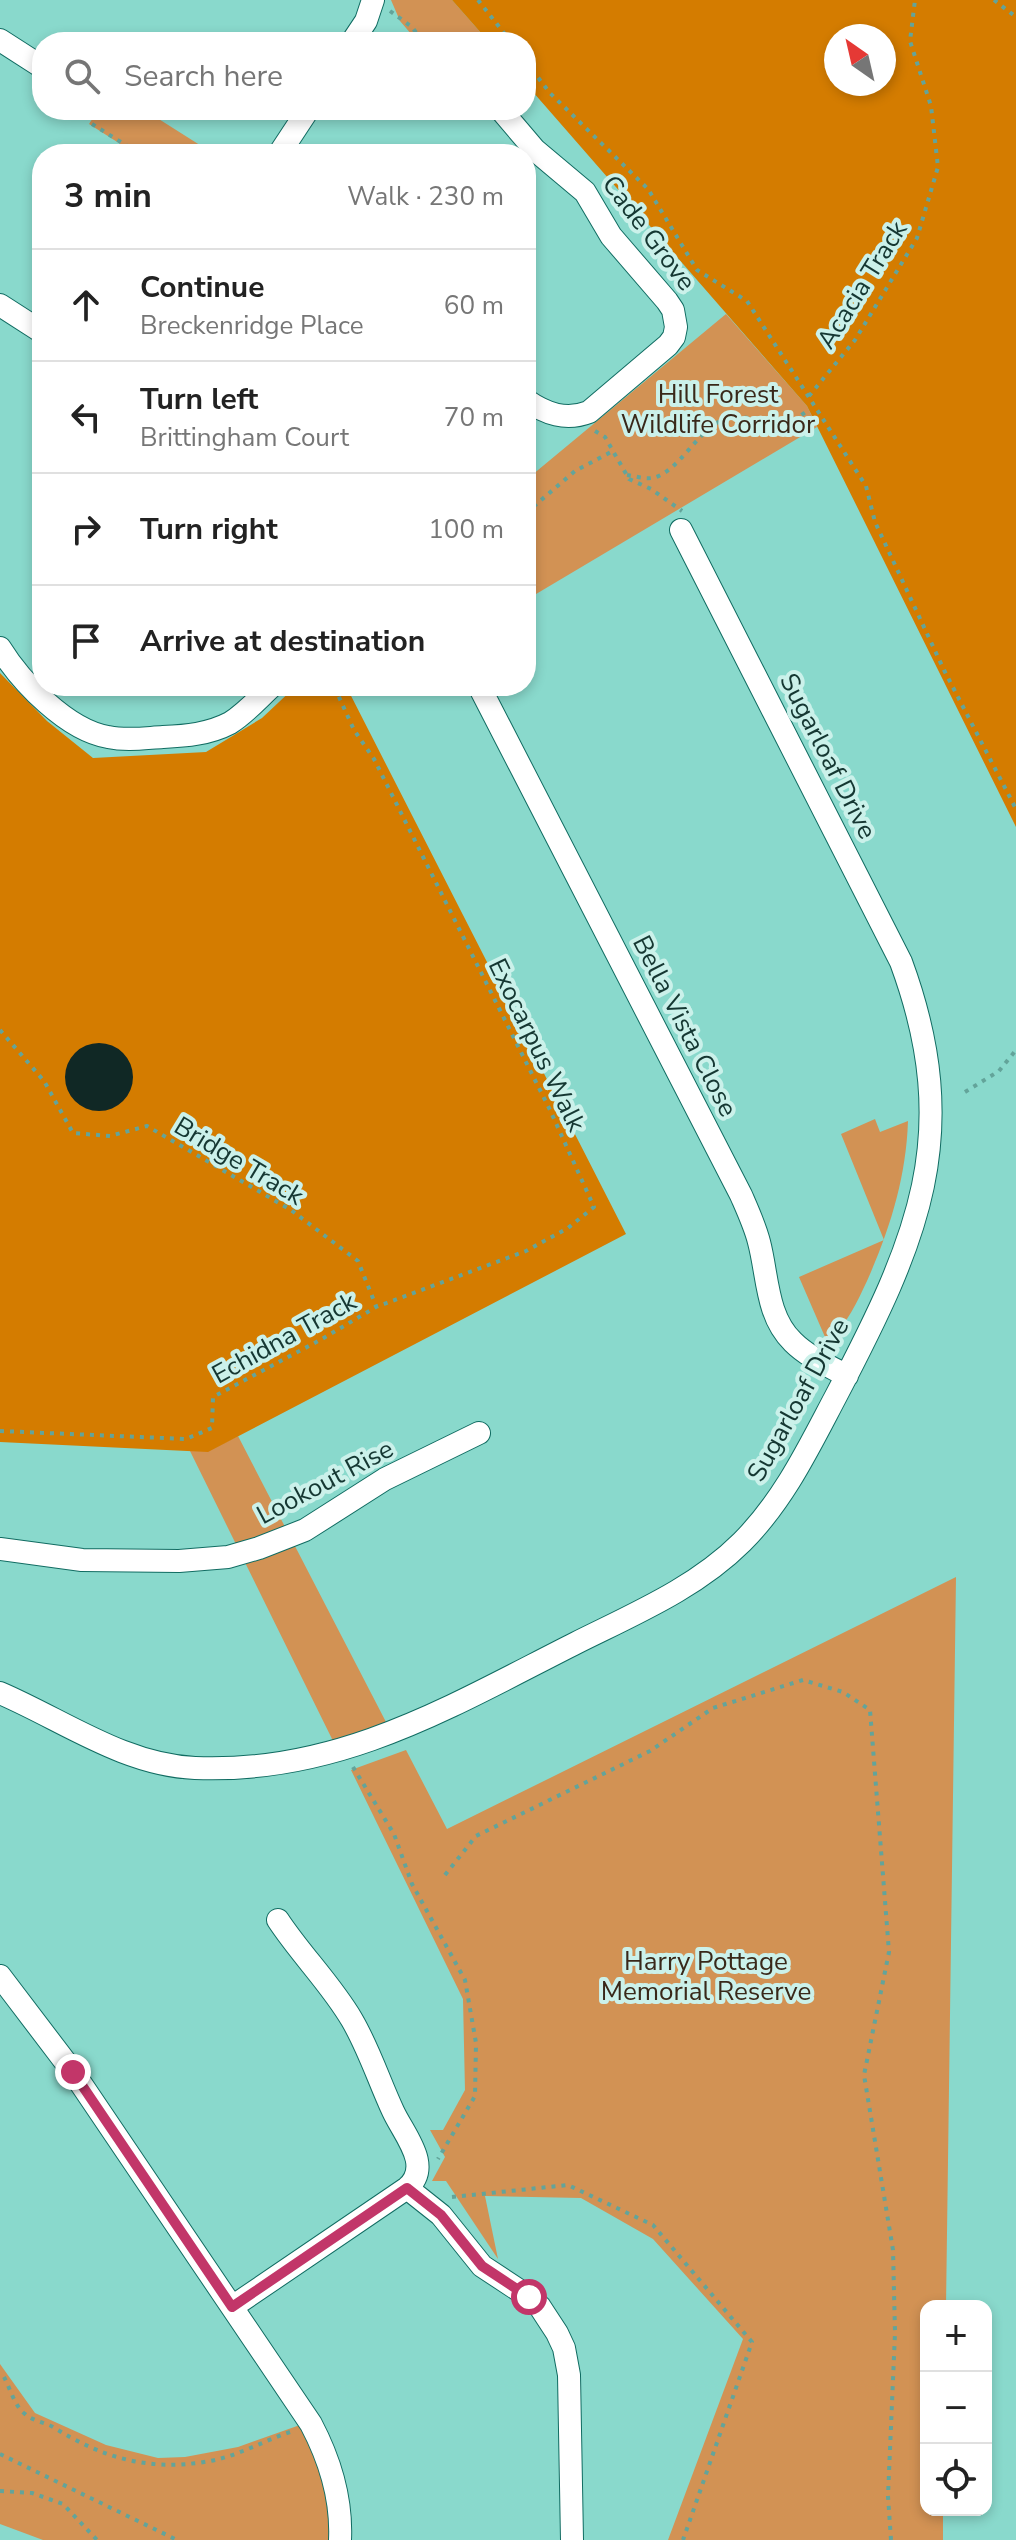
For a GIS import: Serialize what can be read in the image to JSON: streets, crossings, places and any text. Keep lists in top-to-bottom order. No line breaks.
{"streets":{"street":["Cade Grove","Sugarloaf Drive","Bella Vista Close","Lookout Rise"],"path":["Acacia Track","Exocarpus Walk","Bridge Track","Echidna Track"]},"crossings":[["Sugarloaf Drive","Bella Vista Close"],["Exocarpus Walk","Bridge Track"],["Exocarpus Walk","Echidna Track"],["Bridge Track","Echidna Track"]],"parks":["Hill Forest Wildlife Corridor","Harry Pottage Memorial Reserve"],"north":"top left","page":{"search":"Search here","heading":["3 min","Walk · 230 m"],"list":[["Continue","Breckenridge Place","60 m"],["Turn left","Brittingham Court","70 m"],["Turn right","100 m"],"Arrive at destination"],"map_buttons":["+","−"]}}
